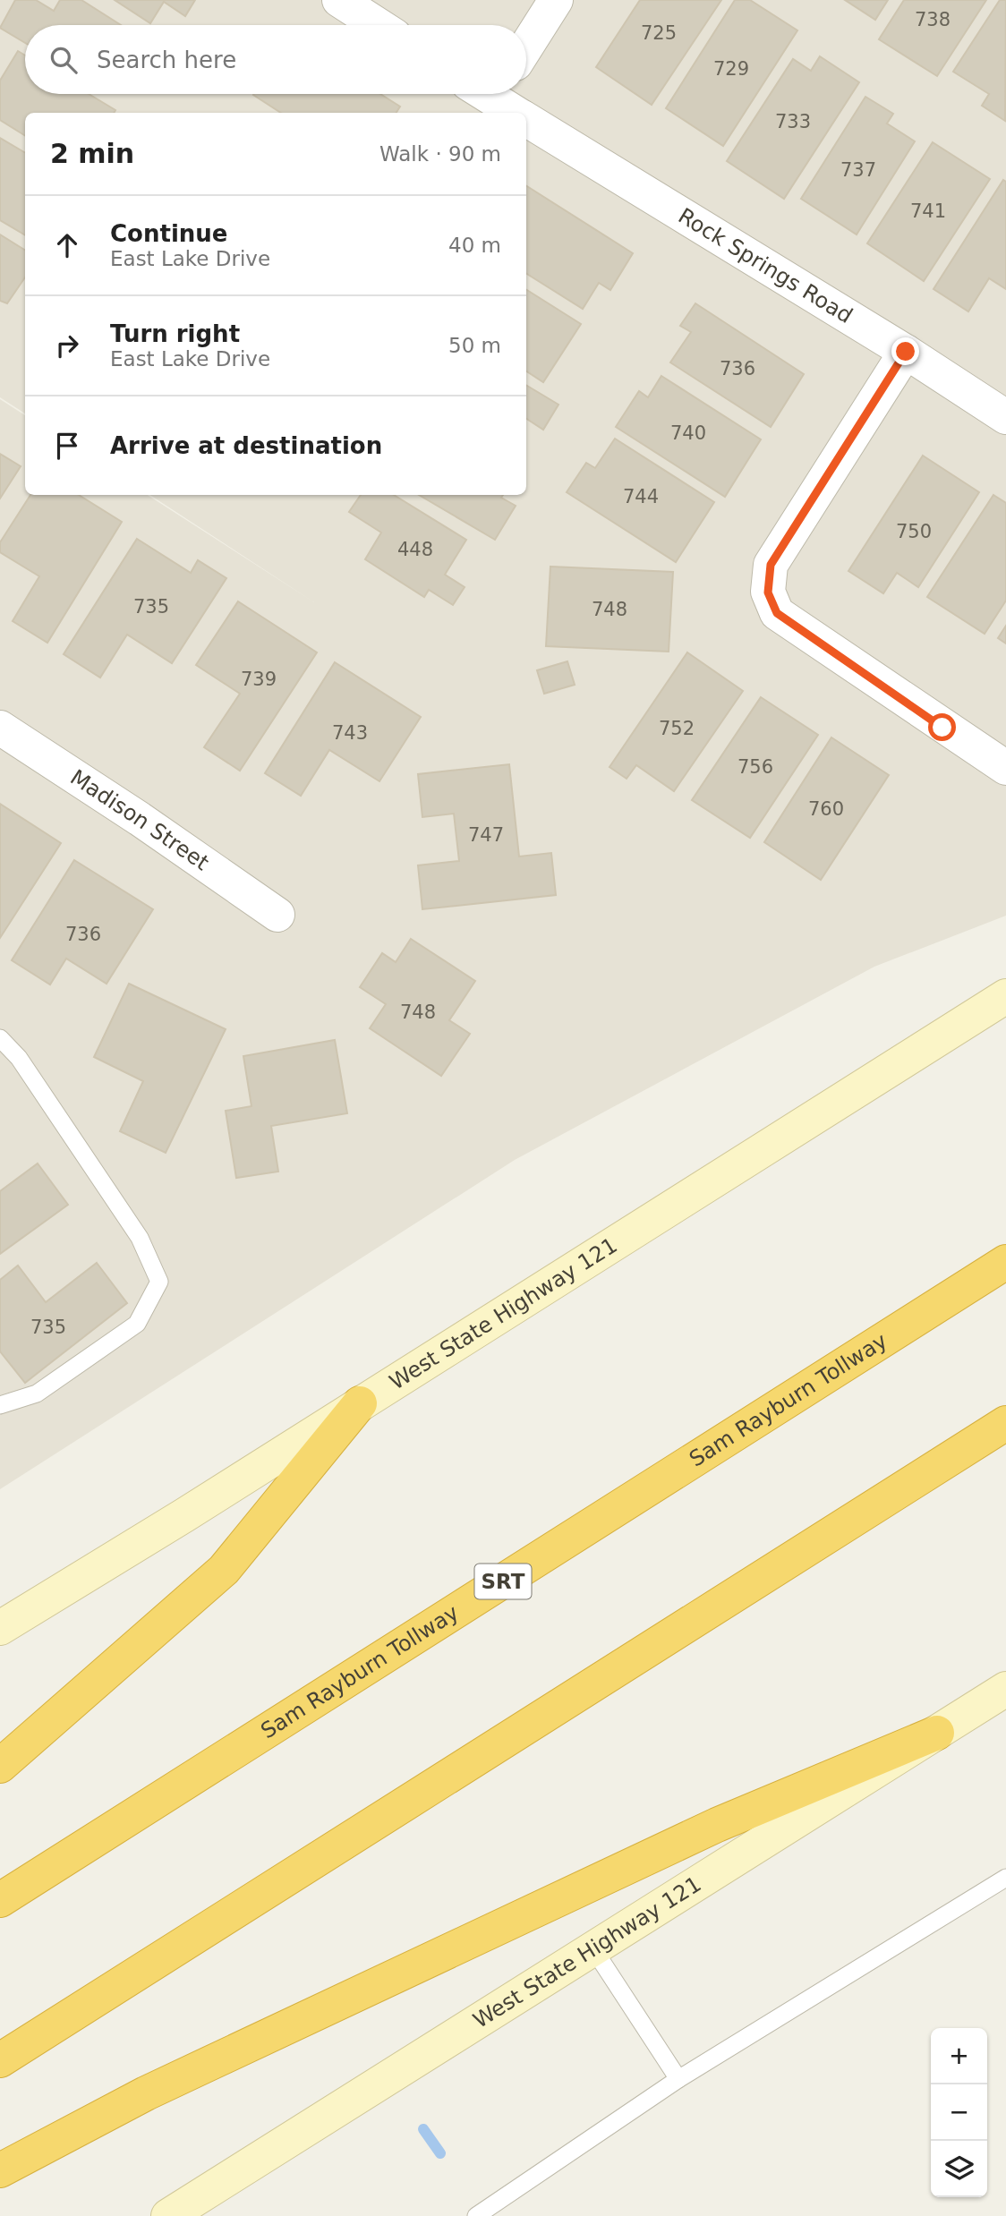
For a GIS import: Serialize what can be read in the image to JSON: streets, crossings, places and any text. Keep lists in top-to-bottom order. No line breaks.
{"streets":{"highway":["Sam Rayburn Tollway","SRT"],"main road":["West State Highway 121"],"street":["Rock Springs Road","Madison Street"]},"house_numbers":["738","725","729","733","737","741","736","740","744","750","448","735","748","739","752","743","756","760","747","736","748","735"],"page":{"search":"Search here","heading":["2 min","Walk · 90 m"],"list":[["Continue","East Lake Drive","40 m"],["Turn right","East Lake Drive","50 m"],"Arrive at destination"],"map_buttons":["+","−"]}}
